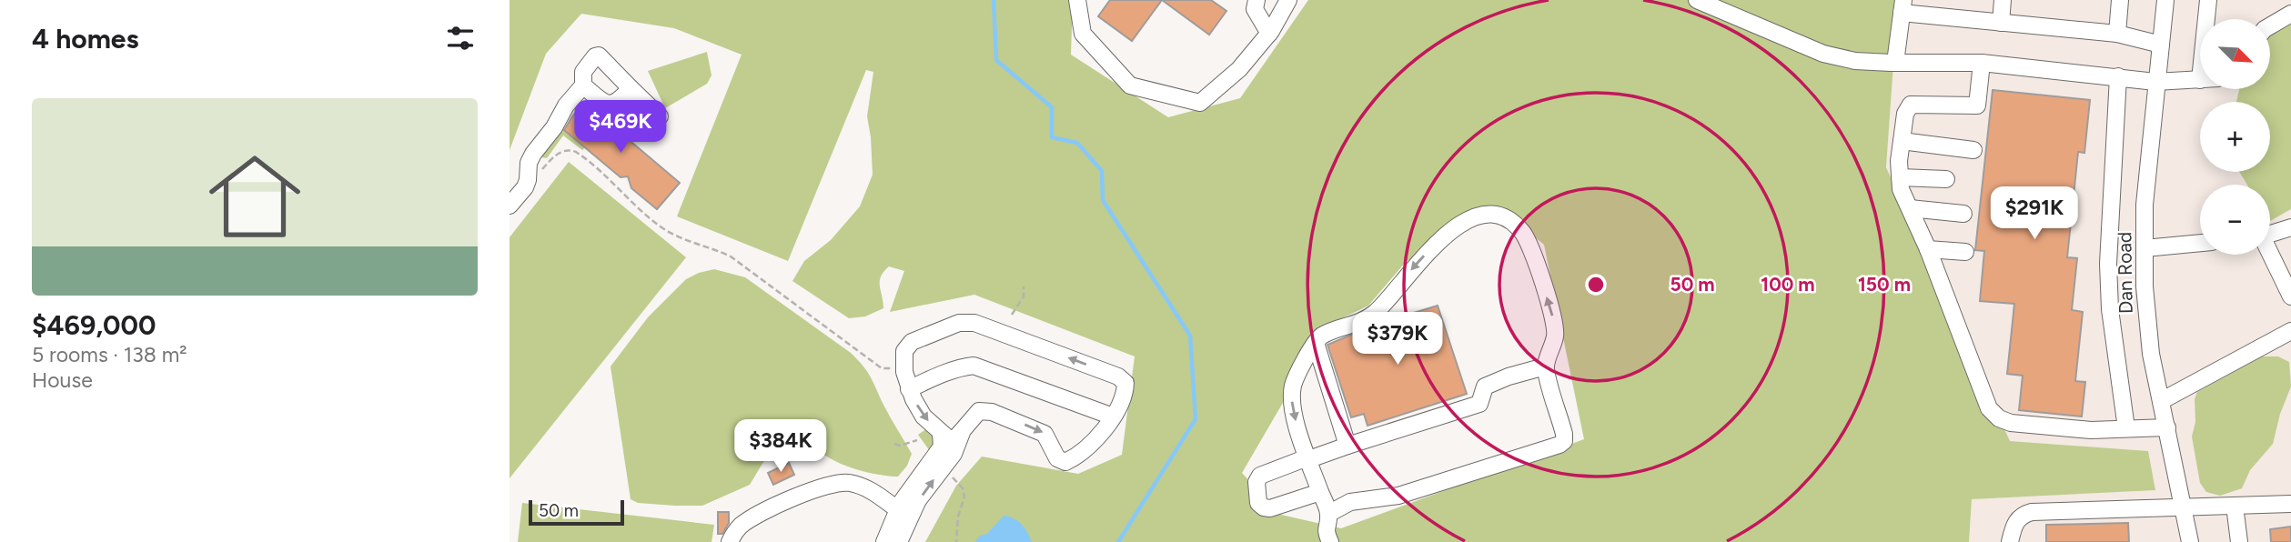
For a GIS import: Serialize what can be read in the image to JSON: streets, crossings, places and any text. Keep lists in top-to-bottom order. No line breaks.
{"streets":{"street":["Dan Road"]},"scale_bar":"50 m","north":"bottom right","page":{"heading":"4 homes","map_buttons":["+","−"],"list":[{"name":"$469,000","note":"5 rooms · 138 m² · House"}],"price":["$469K","$291K","$379K","$384K"],"scale":"50 m"},"rings":["50 m","100 m","150 m"]}
